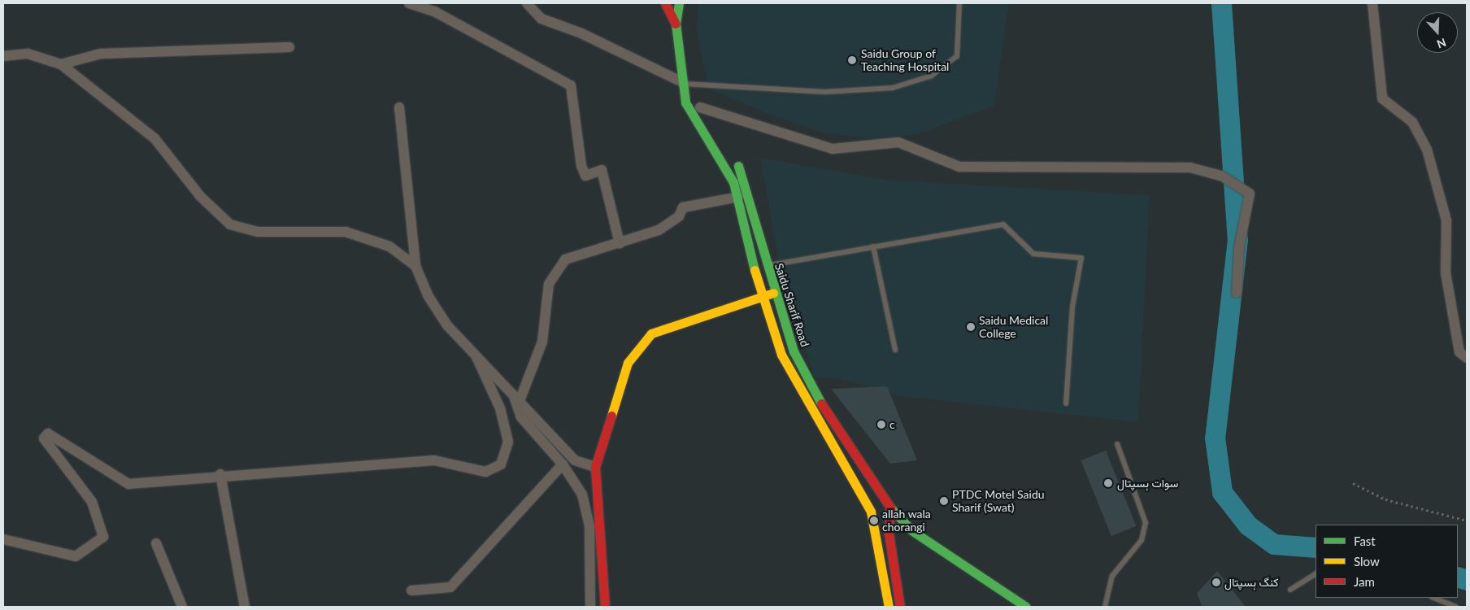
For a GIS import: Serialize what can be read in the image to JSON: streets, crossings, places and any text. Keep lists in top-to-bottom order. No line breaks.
{"streets":{"main road":["Saidu Sharif Road"]},"places":["Saidu Group of Teaching Hospital","Saidu Medical College","c","سوات ہسپتال","PTDC Motel Saidu Sharif (Swat)","allah wala chorangi","کنگ ہسپتال"],"legend":["Fast","Slow","Jam"],"north":"bottom"}
